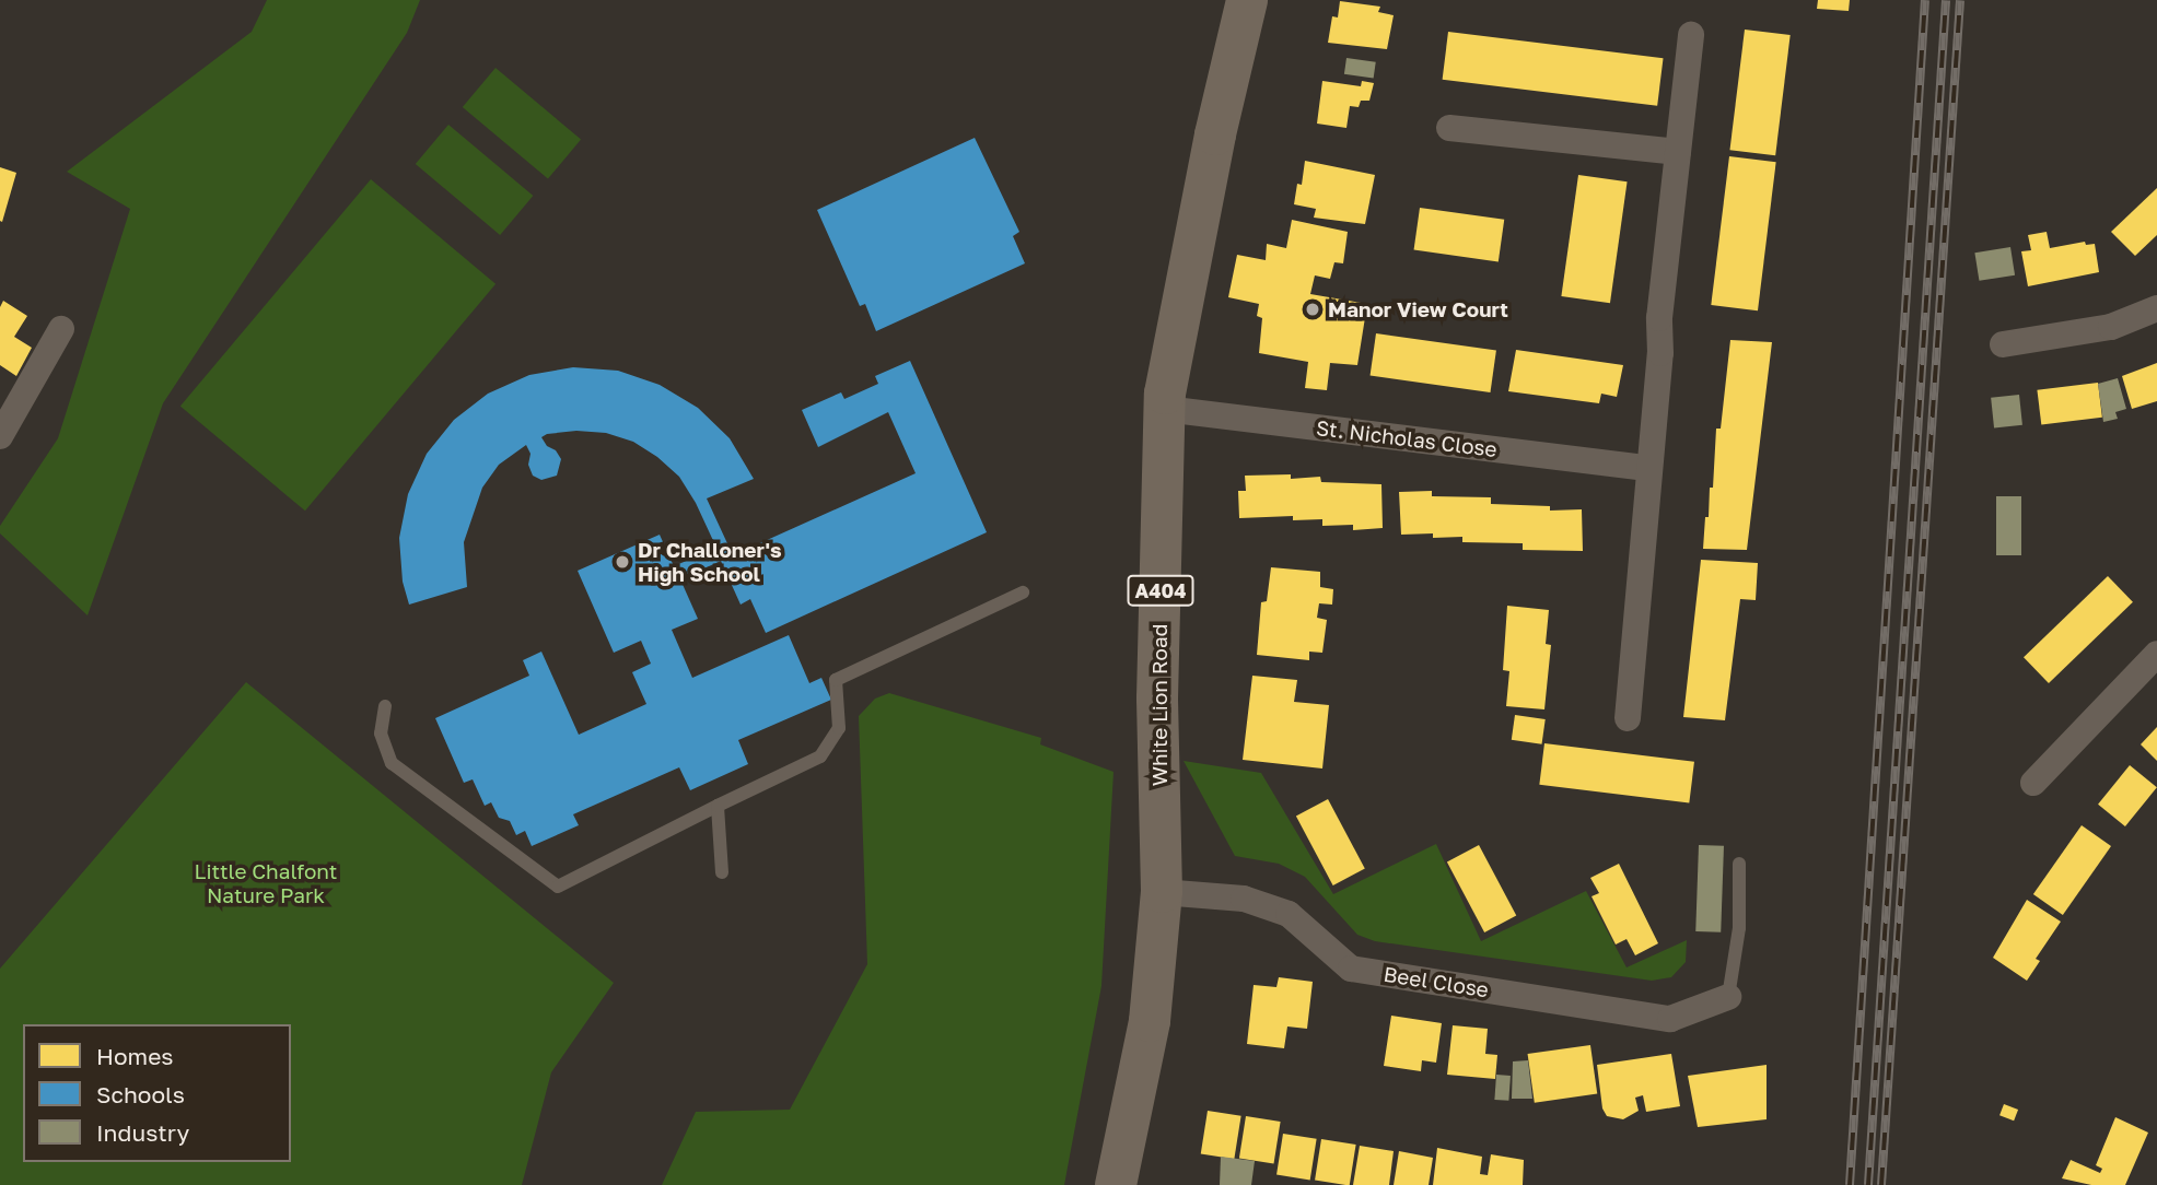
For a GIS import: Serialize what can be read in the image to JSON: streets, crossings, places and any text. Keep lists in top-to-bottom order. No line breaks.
{"streets":{"main road":["A404","White Lion Road"],"street":["St. Nicholas Close","Beel Close"]},"crossings":[["St. Nicholas Close","White Lion Road"],["White Lion Road","Beel Close"]],"parks":["Little Chalfont Nature Park"],"places":["Manor View Court","Dr Challoner's High School"],"legend":["Homes","Schools","Industry"]}
